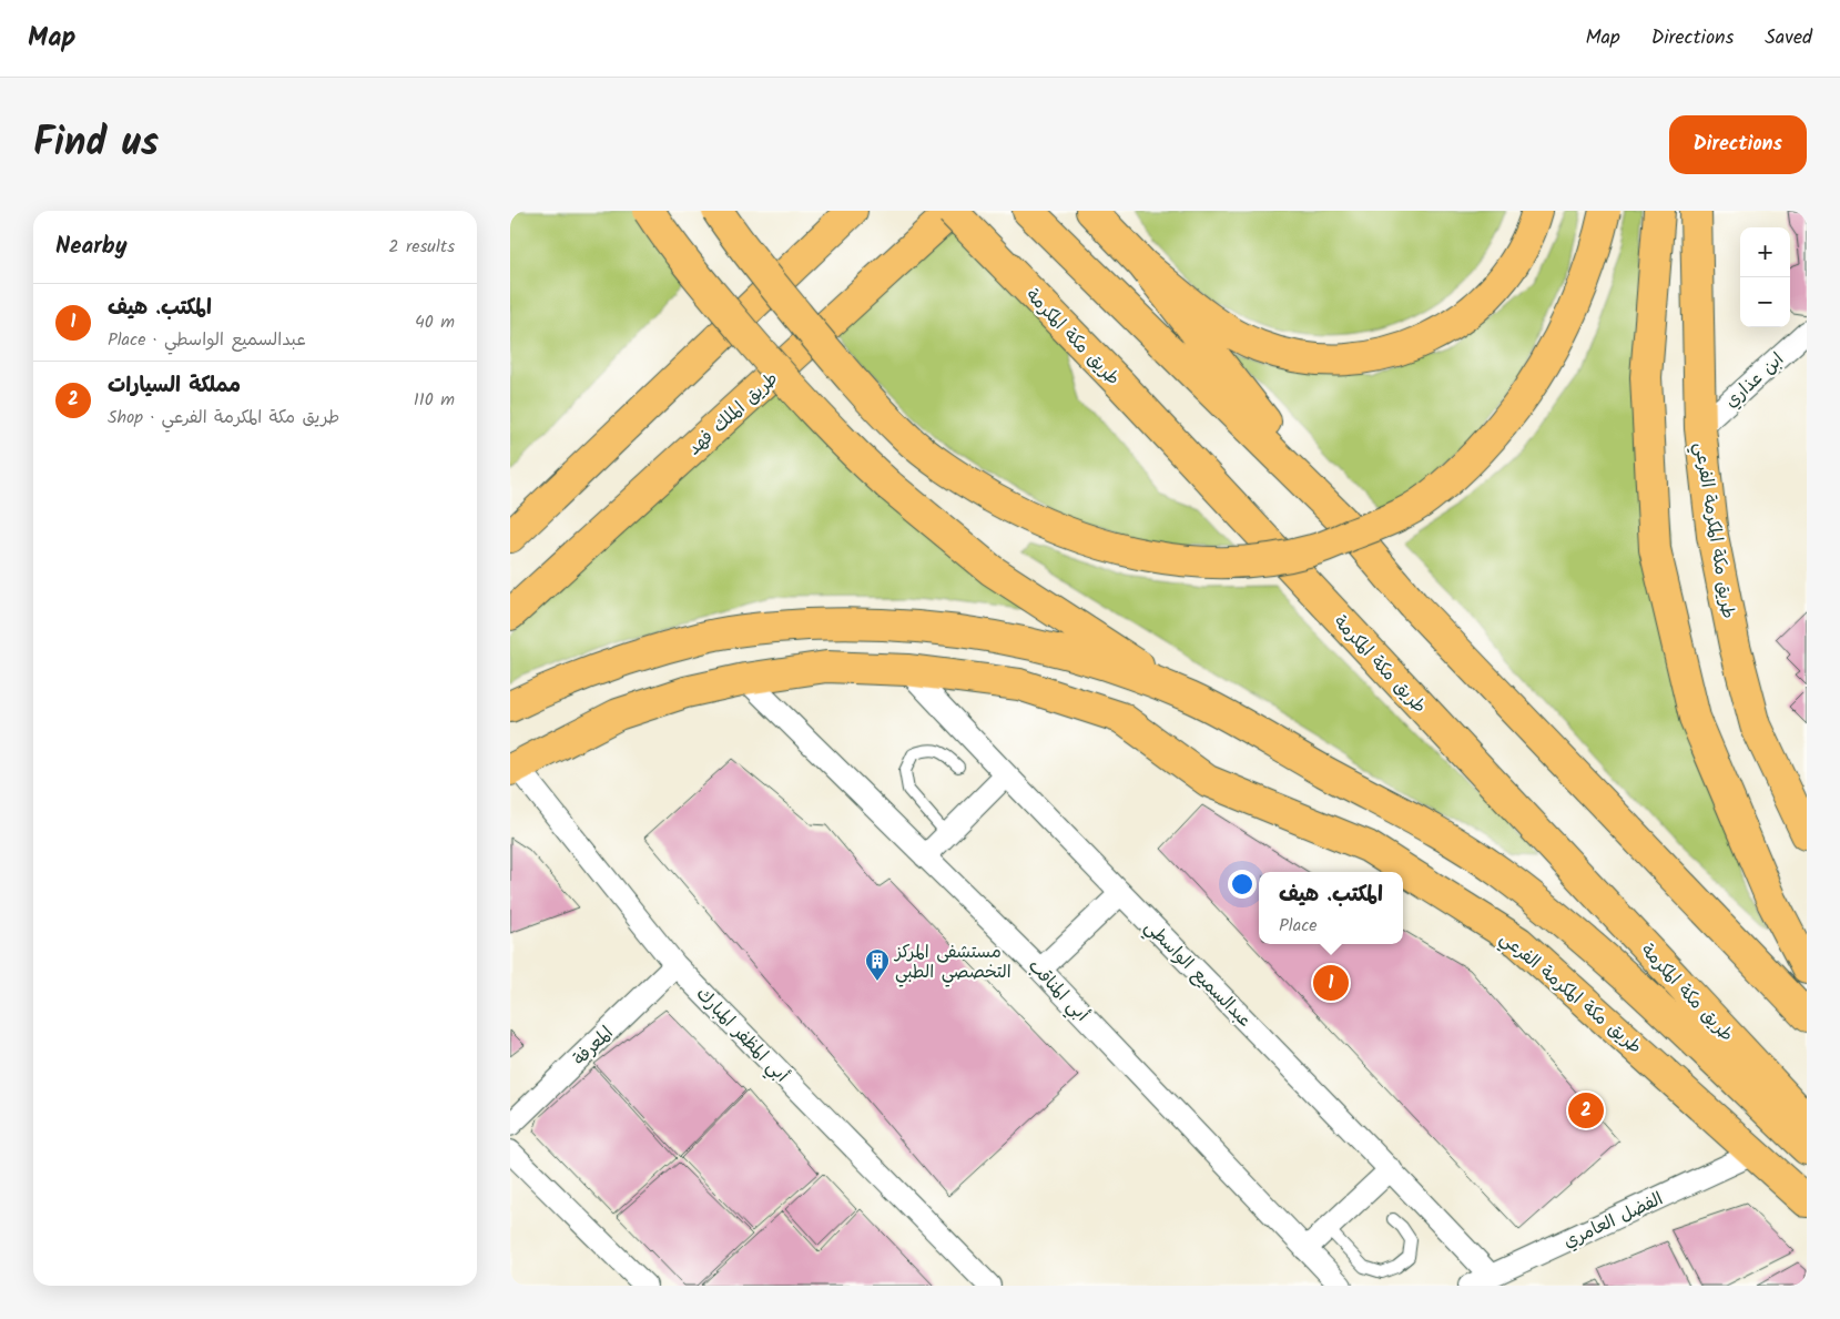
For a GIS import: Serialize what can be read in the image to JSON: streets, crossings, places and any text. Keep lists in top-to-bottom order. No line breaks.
{"streets":{"main road":["طريق مكة المكرمة","طريق الملك فهد","طريق مكة المكرمة الفرعي"],"street":["ابن عذاري","عبدالسميع الواسطي","أبي المناقب","أبي المظفر المبارك","المعرفة","الفضل العامري"]},"crossings":[["طريق مكة المكرمة","طريق الملك فهد"],["ابن عذاري","طريق مكة المكرمة الفرعي"],["طريق مكة المكرمة الفرعي","عبدالسميع الواسطي"],["طريق مكة المكرمة الفرعي","أبي المناقب"],["طريق مكة المكرمة الفرعي","أبي المظفر المبارك"],["طريق مكة المكرمة الفرعي","الفضل العامري"],["عبدالسميع الواسطي","الفضل العامري"],["أبي المظفر المبارك","المعرفة"]],"places":{"building":["مستشفى المركز التخصصي الطبي"]},"page":{"header":"Map","nav":["Map","Directions","Saved"],"title":"Find us","buttons":"Directions","heading":["Nearby","2 results"],"map_buttons":["+","−"],"list":[{"mark":"1","name":"المكتب. هيف","note":"Place · عبدالسميع الواسطي","value":"40 m"},{"mark":"2","name":"مملكة السيارات","note":"Shop · طريق مكة المكرمة الفرعي","value":"110 m"}],"popup":["المكتب. هيف","Place"],"pins":["1","2"]}}
